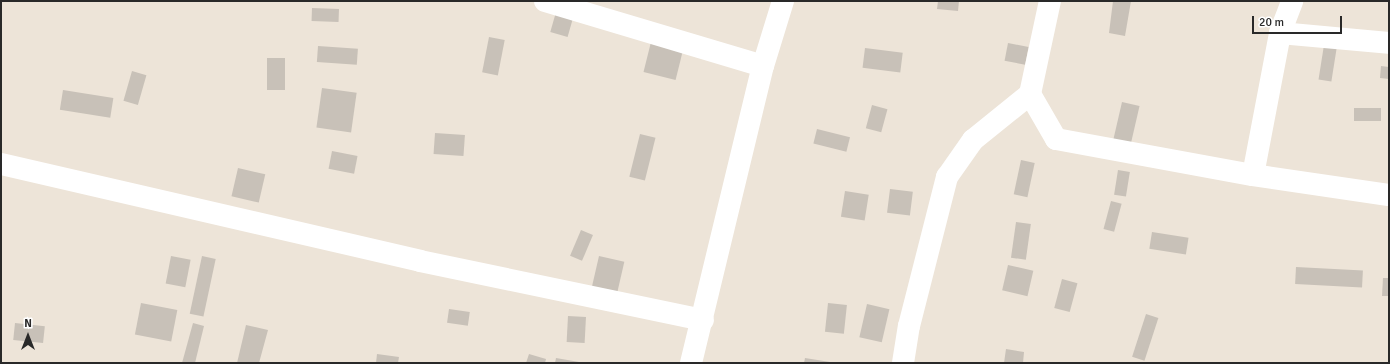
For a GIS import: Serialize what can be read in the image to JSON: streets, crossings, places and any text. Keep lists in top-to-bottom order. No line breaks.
{"scale_bar":"20 m","north":"top"}
